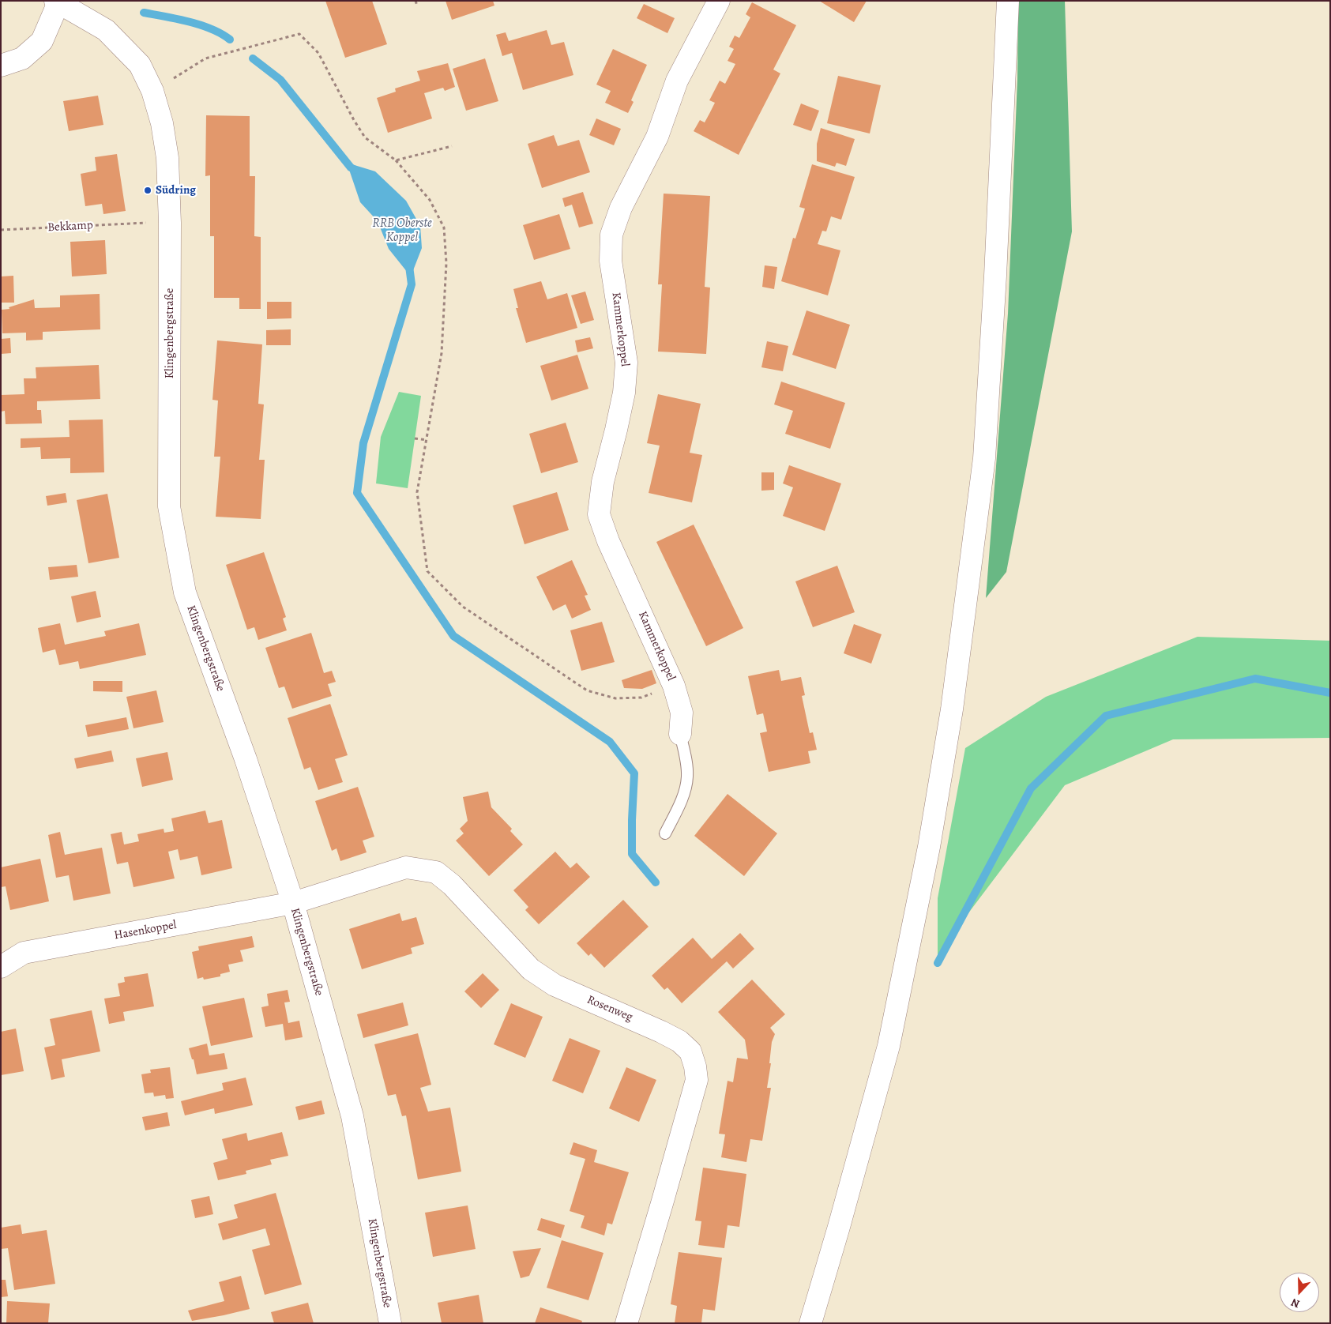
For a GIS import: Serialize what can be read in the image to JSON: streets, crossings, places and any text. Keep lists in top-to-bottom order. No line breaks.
{"streets":{"street":["Kammerkoppel","Klingenbergstraße","Hasenkoppel","Rosenweg"],"path":["Bekkamp"]},"crossings":[["Klingenbergstraße","Hasenkoppel"],["Klingenbergstraße","Rosenweg"],["Hasenkoppel","Rosenweg"]],"water":["RRB Oberste Koppel"],"places":["Südring"],"north":"bottom"}
